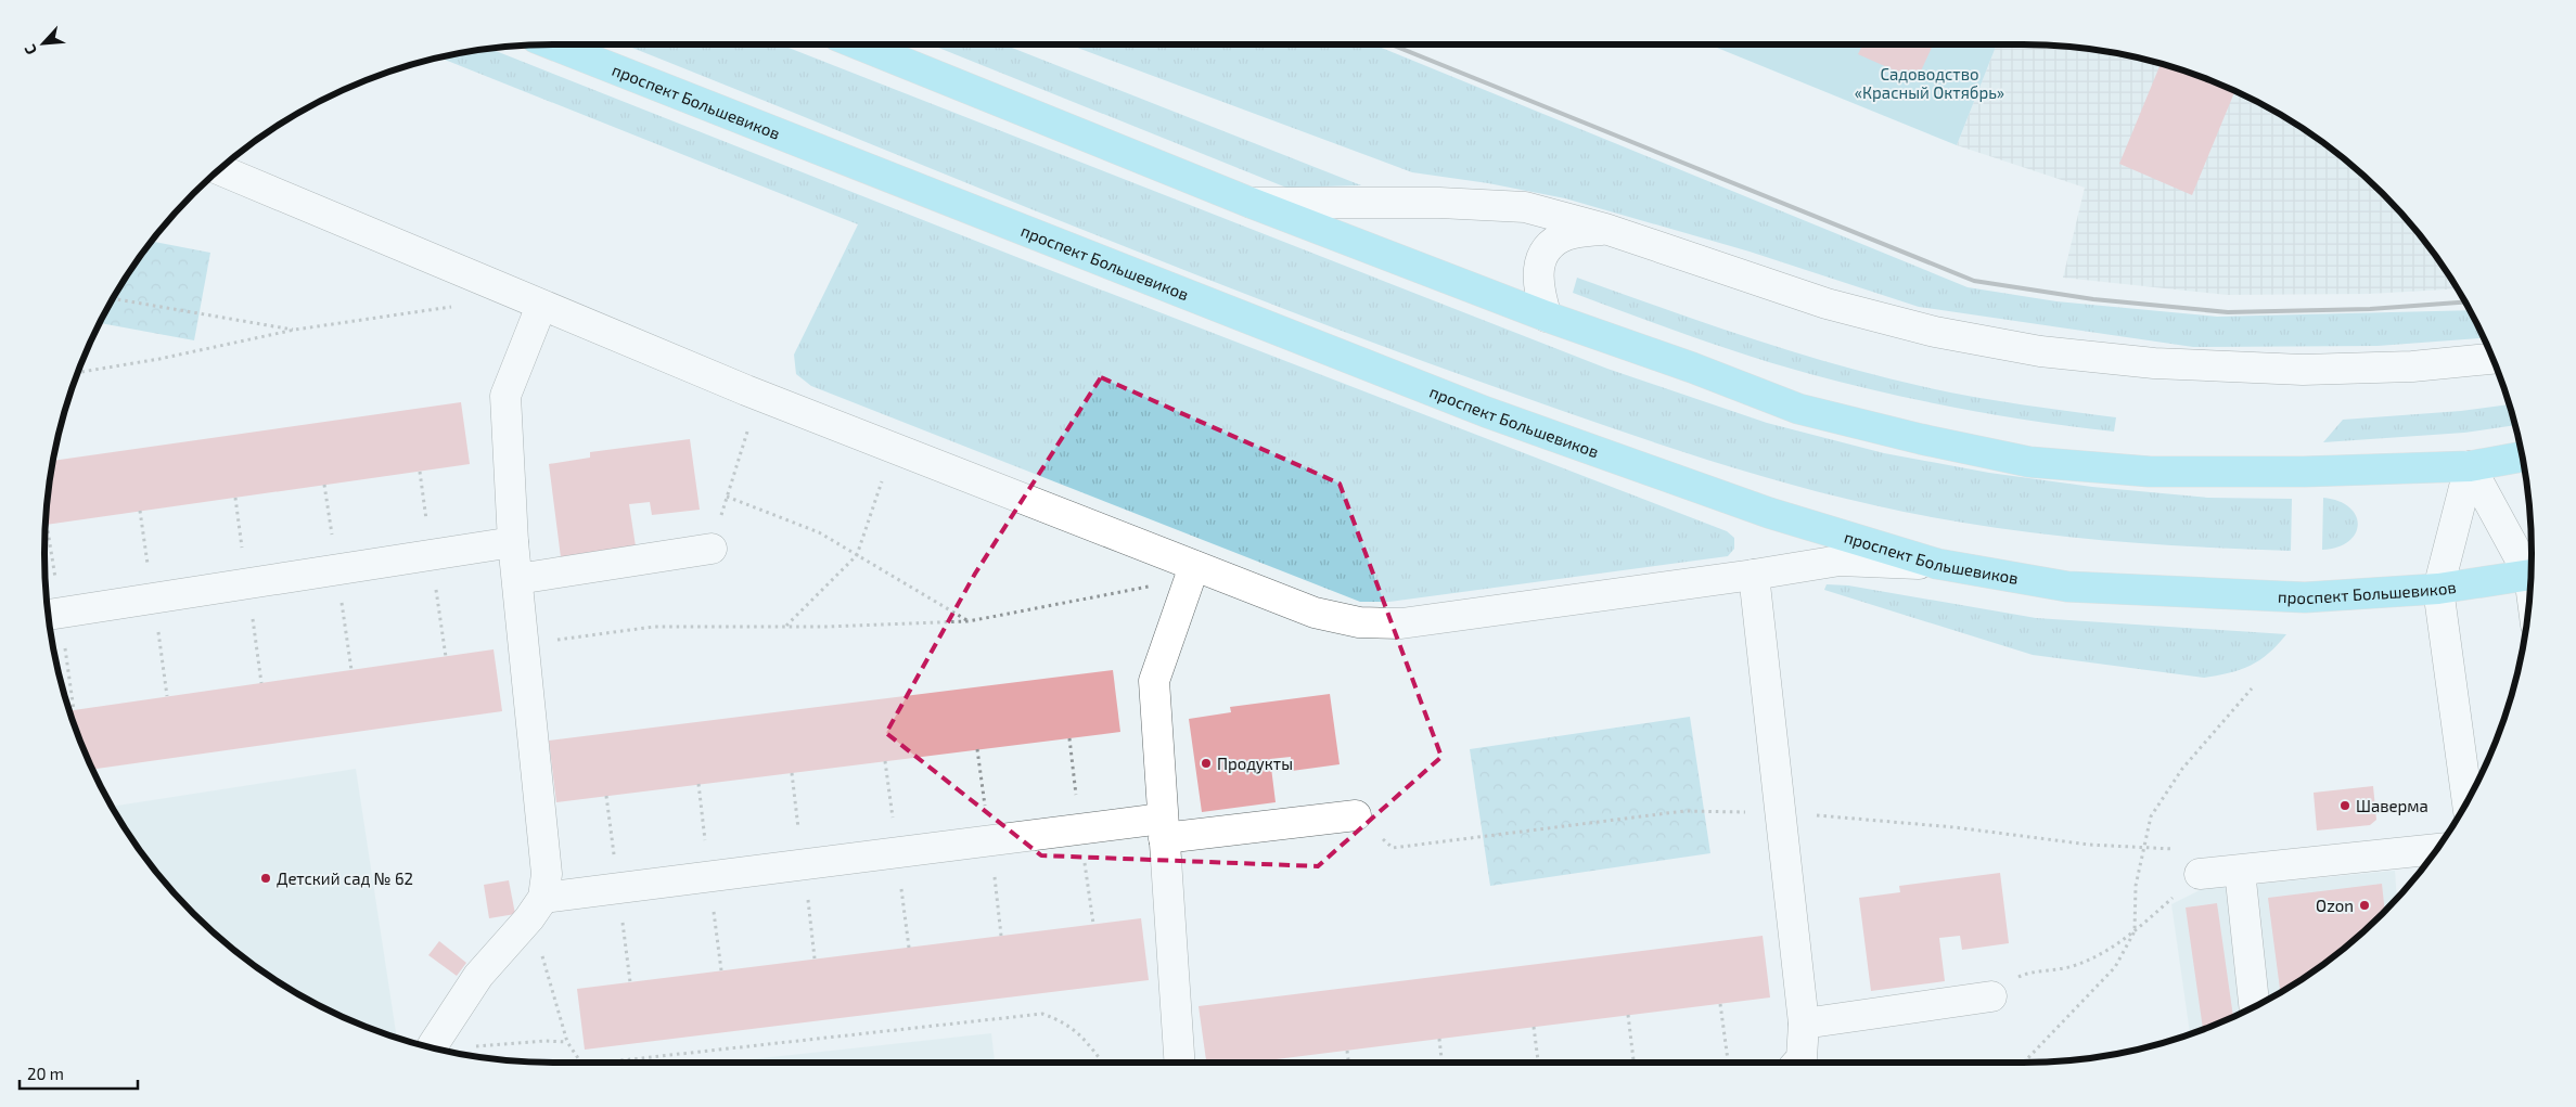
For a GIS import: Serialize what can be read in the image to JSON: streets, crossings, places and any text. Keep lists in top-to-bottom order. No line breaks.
{"streets":{"main road":["проспект Большевиков"]},"parks":["Садоводство «Красный Октябрь»"],"places":["Продукты","Шаверма","Детский сад № 62","Ozon"],"scale_bar":"20 m","north":"bottom left"}
